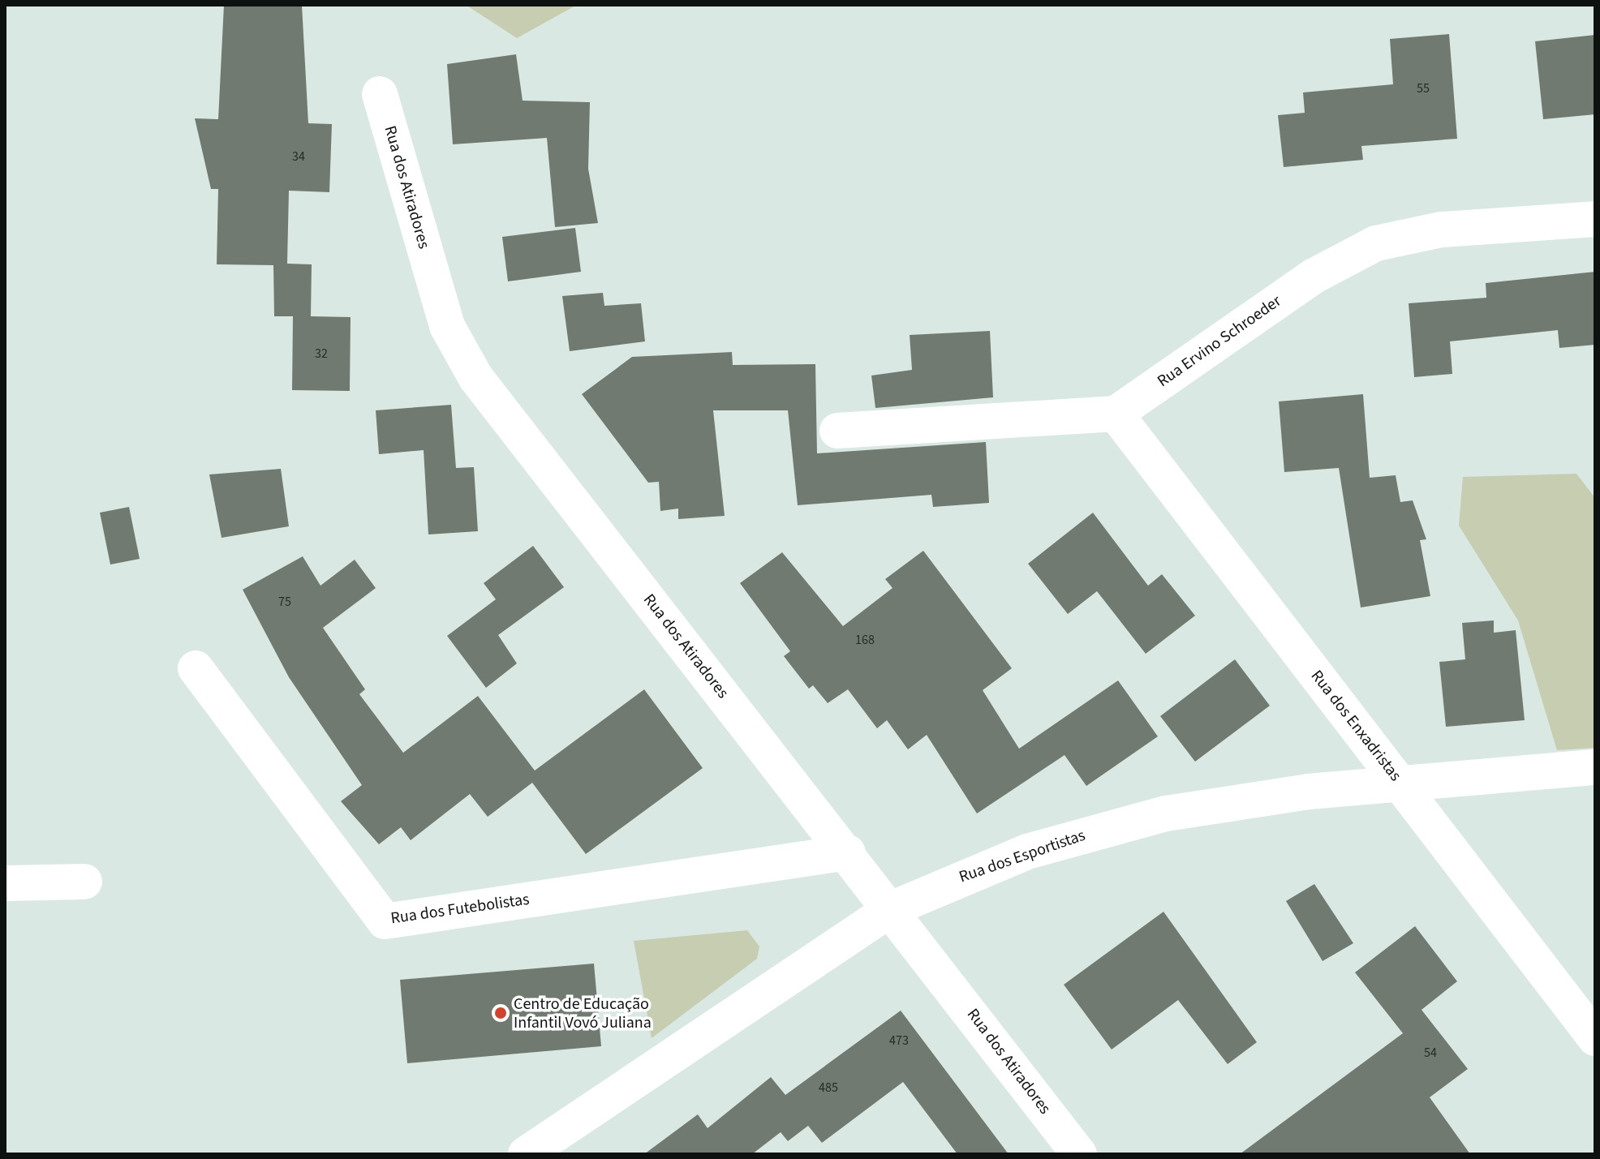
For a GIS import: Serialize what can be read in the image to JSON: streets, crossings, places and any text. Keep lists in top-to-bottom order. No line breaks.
{"streets":{"street":["Rua dos Atiradores","Rua Ervino Schroeder","Rua dos Enxadristas","Rua dos Esportistas","Rua dos Futebolistas"]},"crossings":[["Rua dos Atiradores","Rua dos Esportistas"],["Rua dos Atiradores","Rua dos Futebolistas"],["Rua Ervino Schroeder","Rua dos Enxadristas"],["Rua dos Enxadristas","Rua dos Esportistas"]],"places":["Centro de Educação Infantil Vovó Juliana"],"house_numbers":["55","34","32","75","168","473","54","485"]}
